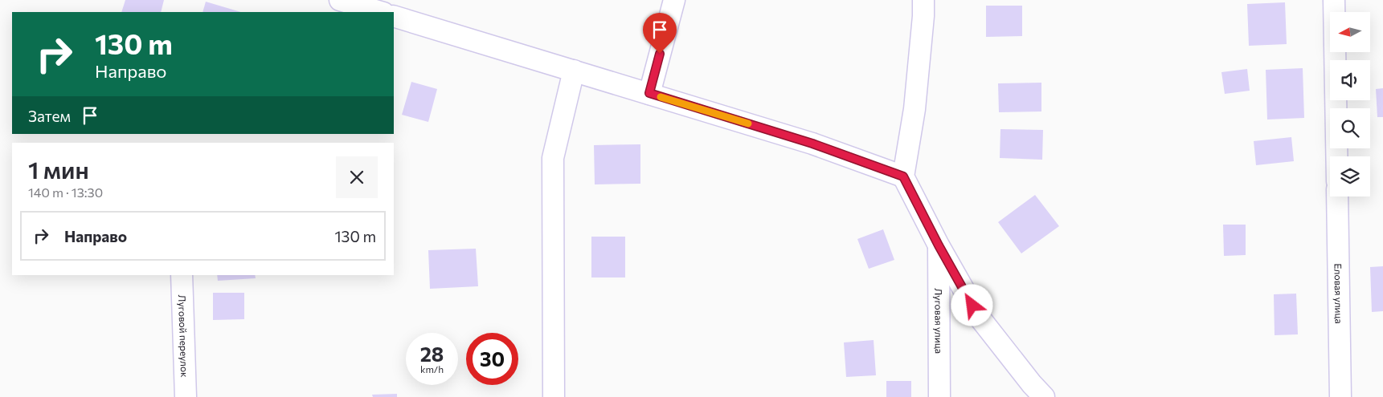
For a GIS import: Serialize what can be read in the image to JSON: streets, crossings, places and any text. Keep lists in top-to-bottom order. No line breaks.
{"streets":{"street":["Еловая улица","Луговая улица","Луговой переулок"]},"north":"left","page":{"turn":["130 m","Направо"],"then":"Затем","heading":["1 мин","140 m · 13:30"],"list":[{"name":"Направо","value":"130 m"}],"speed":"28 km/h","limit":"30"}}
